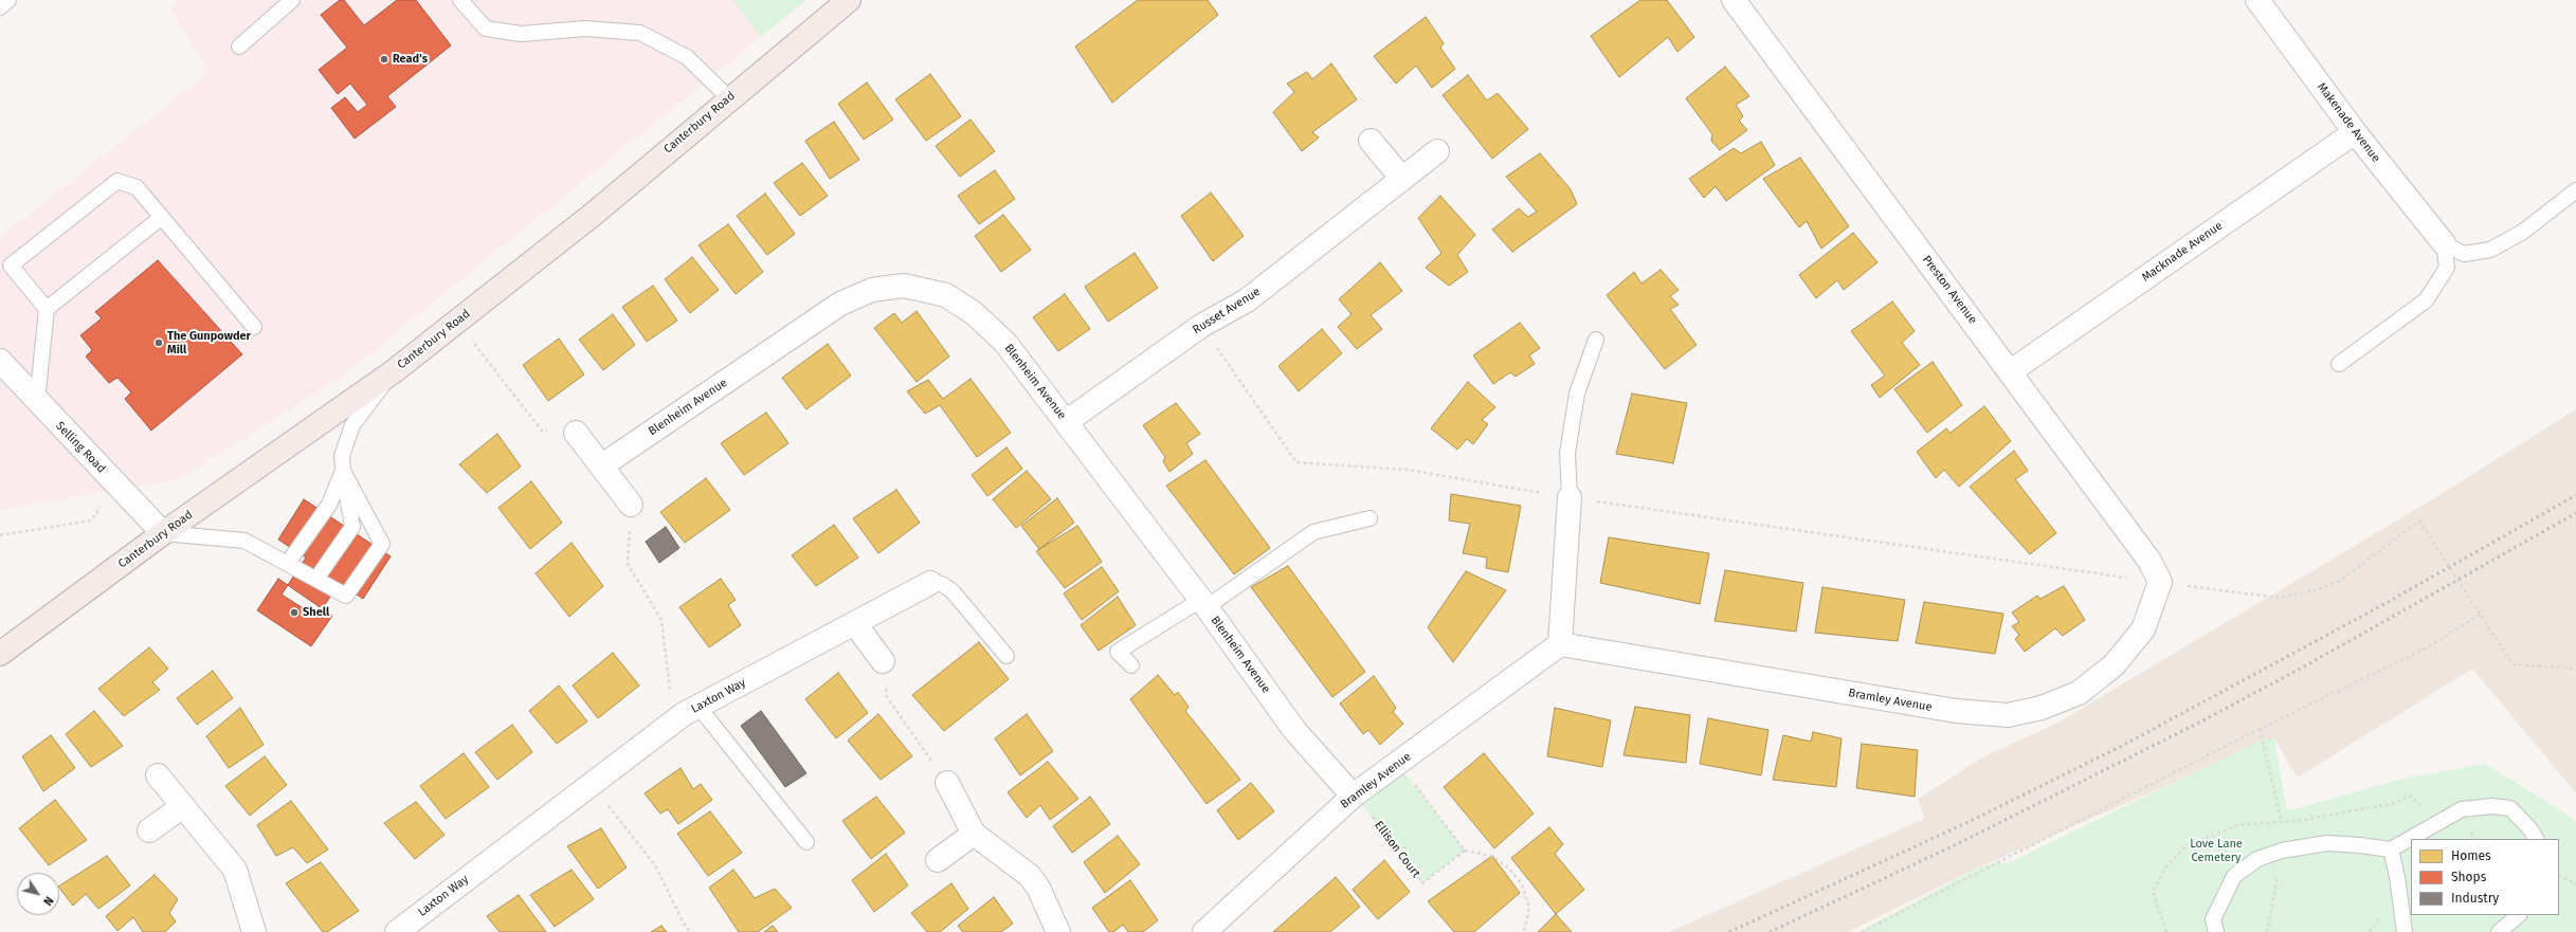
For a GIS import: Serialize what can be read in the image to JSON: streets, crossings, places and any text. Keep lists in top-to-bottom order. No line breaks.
{"streets":{"main road":["Canterbury Road"],"street":["Makenade Avenue","Macknade Avenue","Preston Avenue","Russet Avenue","Blenheim Avenue","Selling Road","Laxton Way","Bramley Avenue"],"path":["Ellison Court"]},"crossings":[["Canterbury Road","Selling Road"],["Makenade Avenue","Macknade Avenue"],["Macknade Avenue","Preston Avenue"],["Preston Avenue","Bramley Avenue"],["Russet Avenue","Blenheim Avenue"],["Blenheim Avenue","Bramley Avenue"],["Blenheim Avenue","Ellison Court"],["Bramley Avenue","Ellison Court"]],"parks":["Love Lane Cemetery"],"places":["Read's","The Gunpowder Mill","Shell"],"legend":["Homes","Shops","Industry"],"north":"bottom right"}
